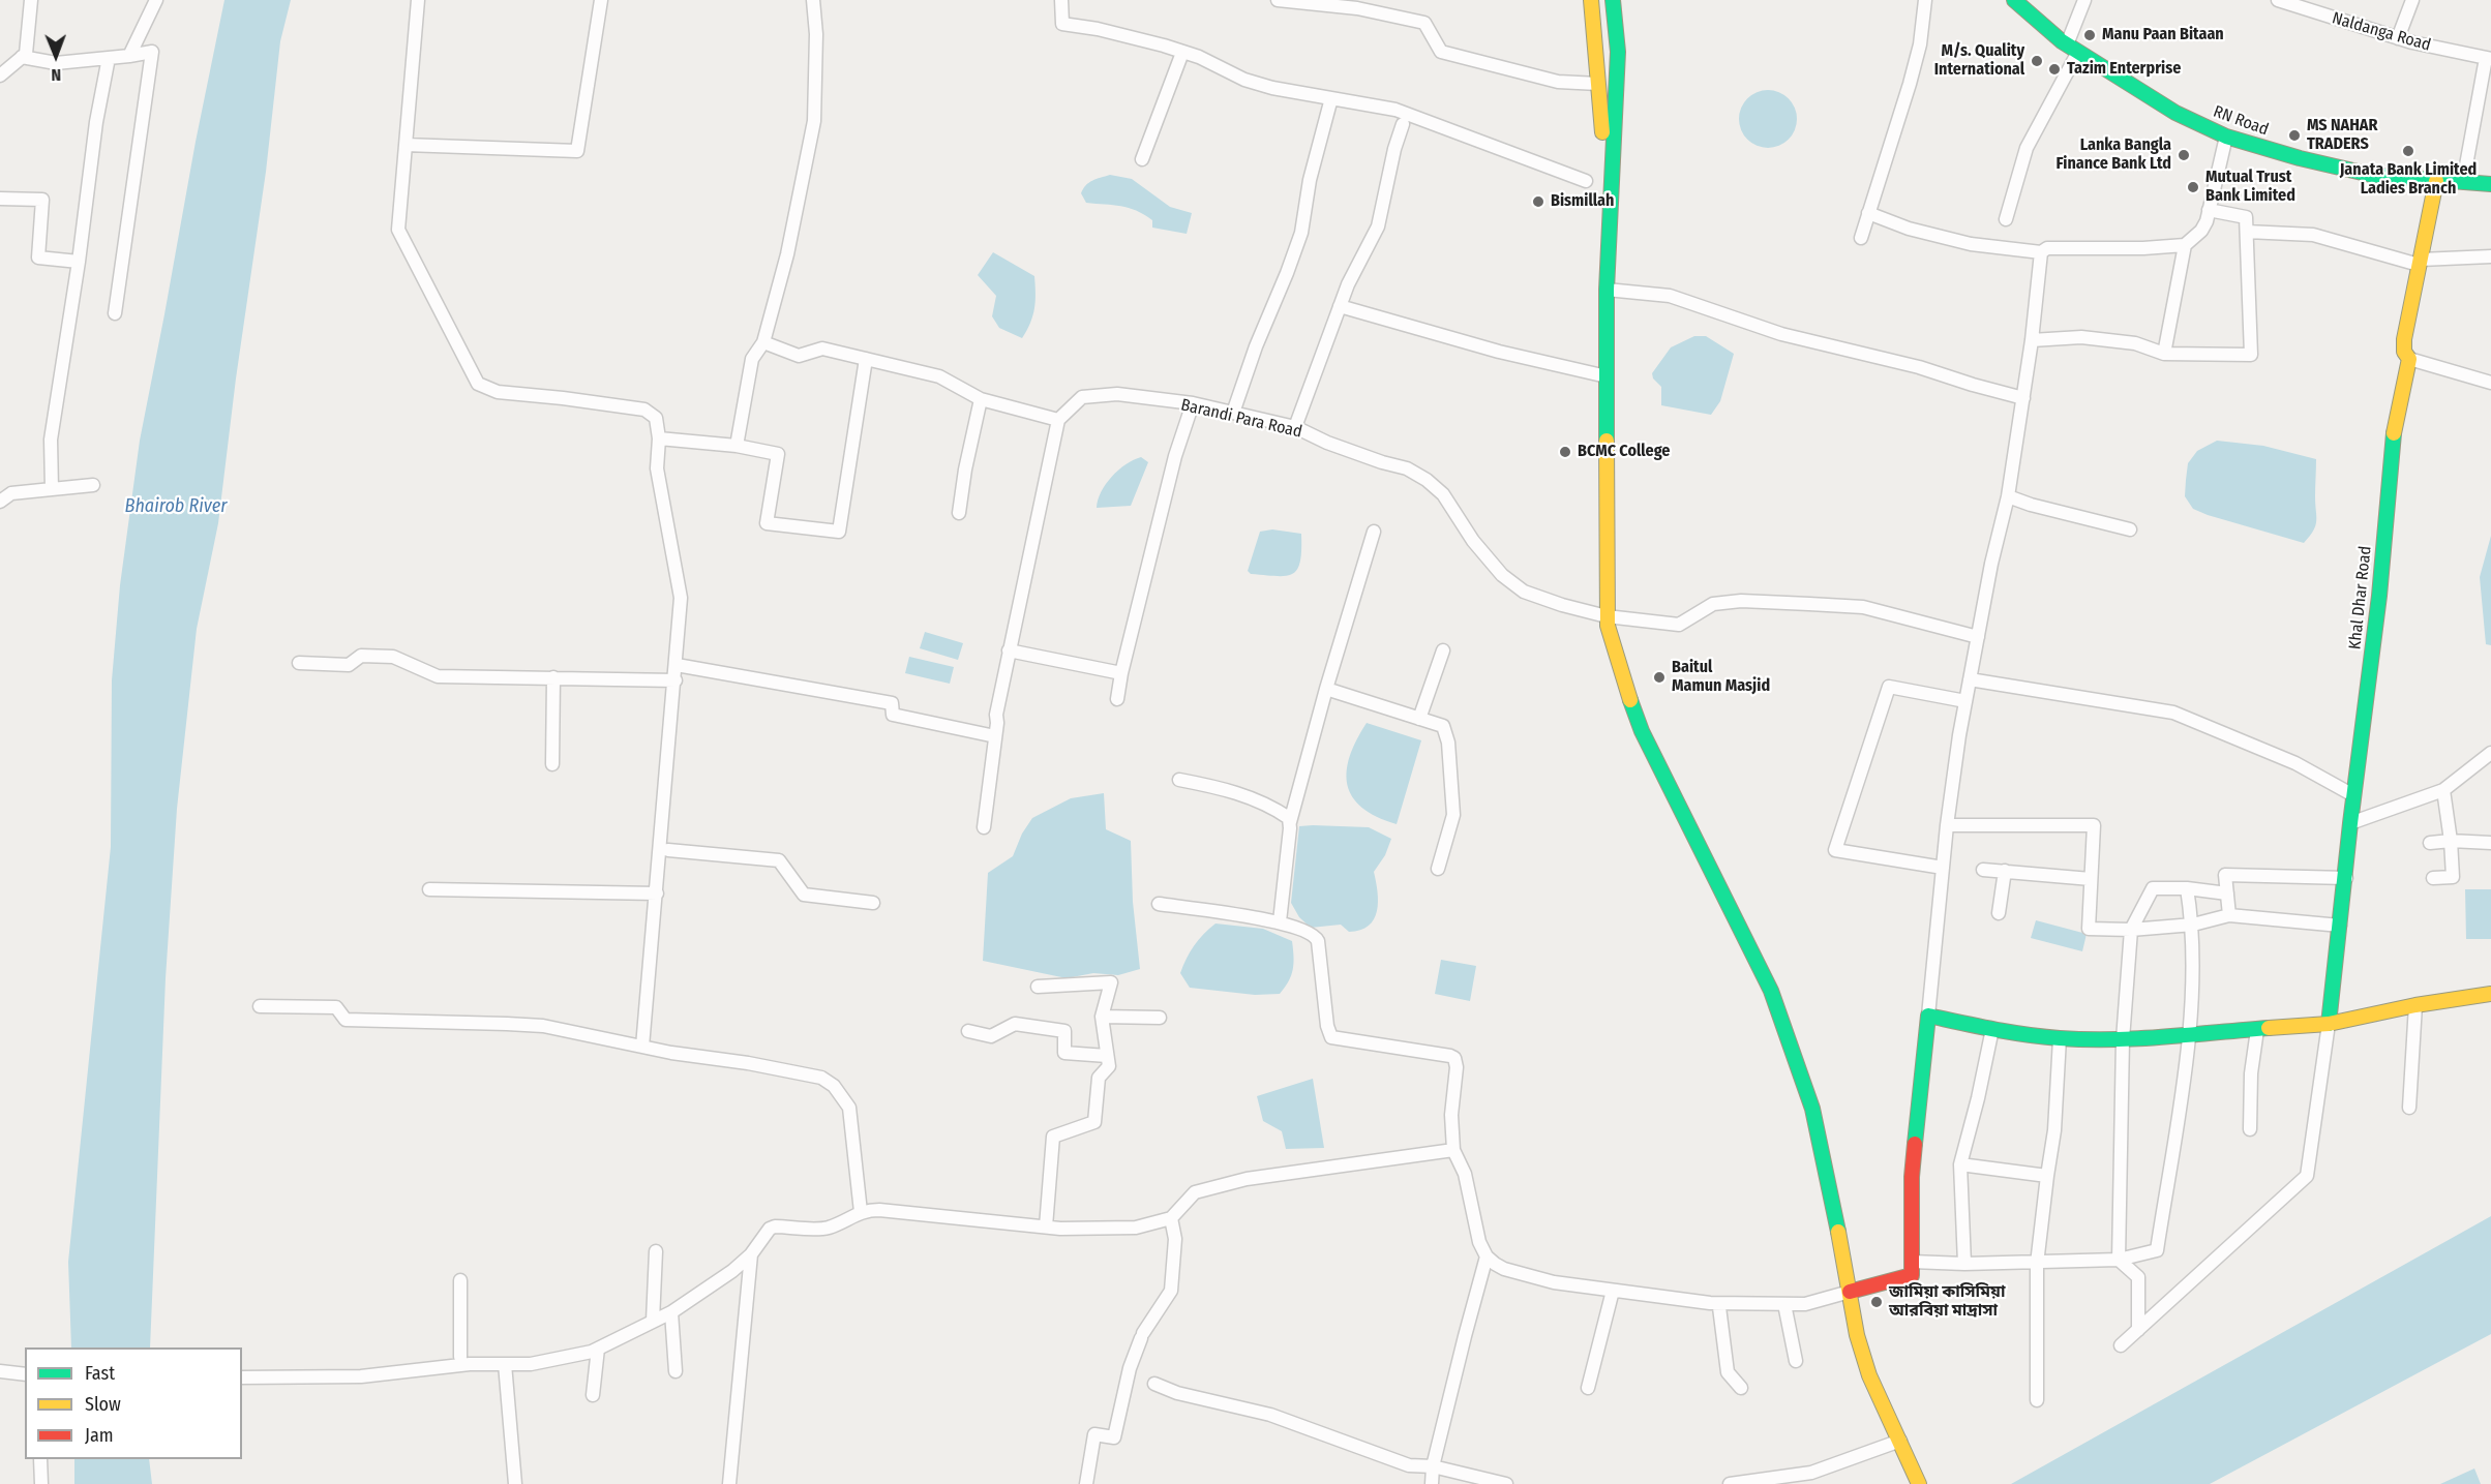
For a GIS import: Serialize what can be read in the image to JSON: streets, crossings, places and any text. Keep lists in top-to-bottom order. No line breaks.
{"streets":{"main road":["RN Road","Khal Dhar Road"],"street":["Naldanga Road","Barandi Para Road"]},"crossings":[["Naldanga Road","RN Road"],["RN Road","Khal Dhar Road"]],"water":["Bhairob River"],"places":["Manu Paan Bitaan","M/s. Quality International","Tazim Enterprise","MS NAHAR TRADERS","Janata Bank Limited Ladies Branch","Lanka Bangla Finance Bank Ltd","Mutual Trust Bank Limited","Bismillah","BCMC College","Baitul Mamun Masjid","জামিয়া কাসিমিয়া আরবিয়া মাদ্রাসা"],"legend":["Fast","Slow","Jam"],"north":"bottom"}
